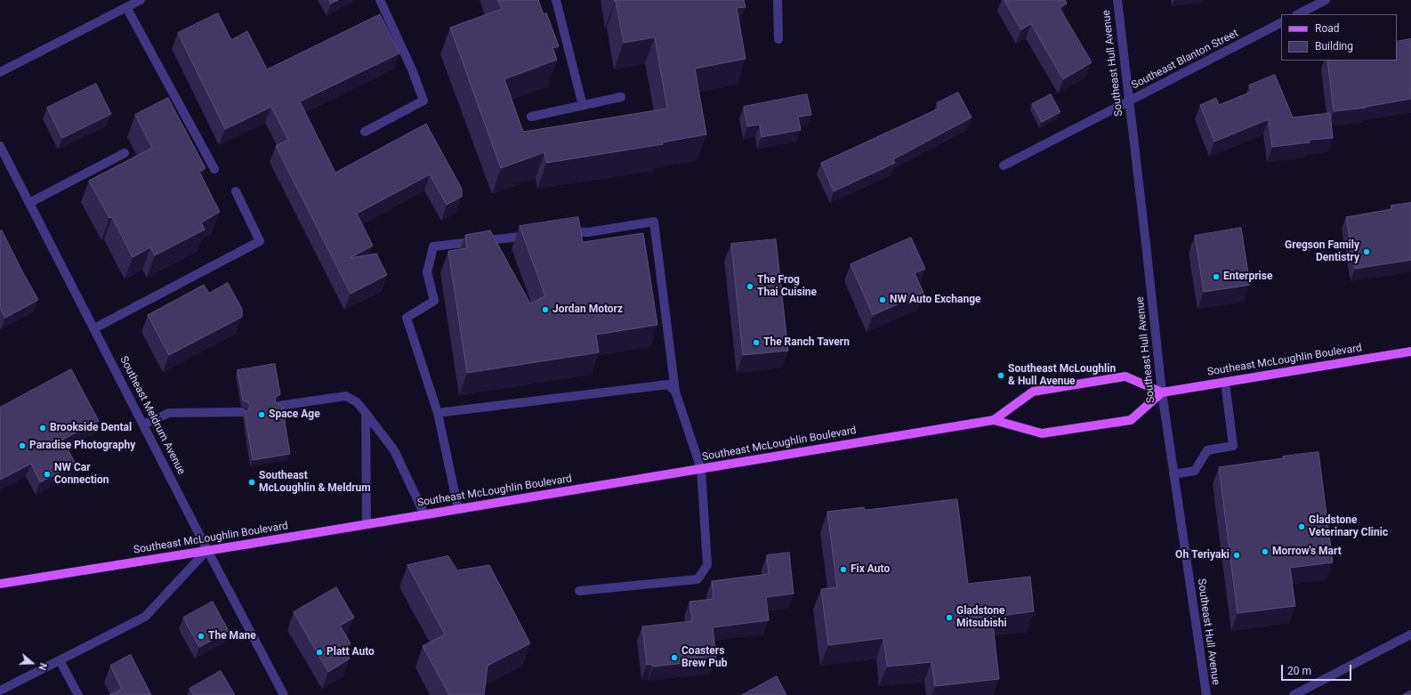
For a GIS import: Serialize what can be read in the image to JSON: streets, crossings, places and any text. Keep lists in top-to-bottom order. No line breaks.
{"streets":{"main road":["Southeast McLoughlin Boulevard"],"street":["Southeast Blanton Street","Southeast Hull Avenue","Southeast Meldrum Avenue"]},"crossings":[["Southeast Blanton Street","Southeast Hull Avenue"],["Southeast Hull Avenue","Southeast McLoughlin Boulevard"],["Southeast McLoughlin Boulevard","Southeast Meldrum Avenue"]],"places":["Gregson Family Dentistry","Enterprise","The Frog Thai Cuisine","NW Auto Exchange","Jordan Motorz","The Ranch Tavern","Southeast McLoughlin & Hull Avenue","Space Age","Brookside Dental","Paradise Photography","NW Car Connection","Southeast McLoughlin & Meldrum","Gladstone Veterinary Clinic","Morrow's Mart","Oh Teriyaki","Fix Auto","Gladstone Mitsubishi","The Mane","Platt Auto","Coasters Brew Pub"],"legend":["Road","Building"],"scale_bar":"20 m","north":"right"}
